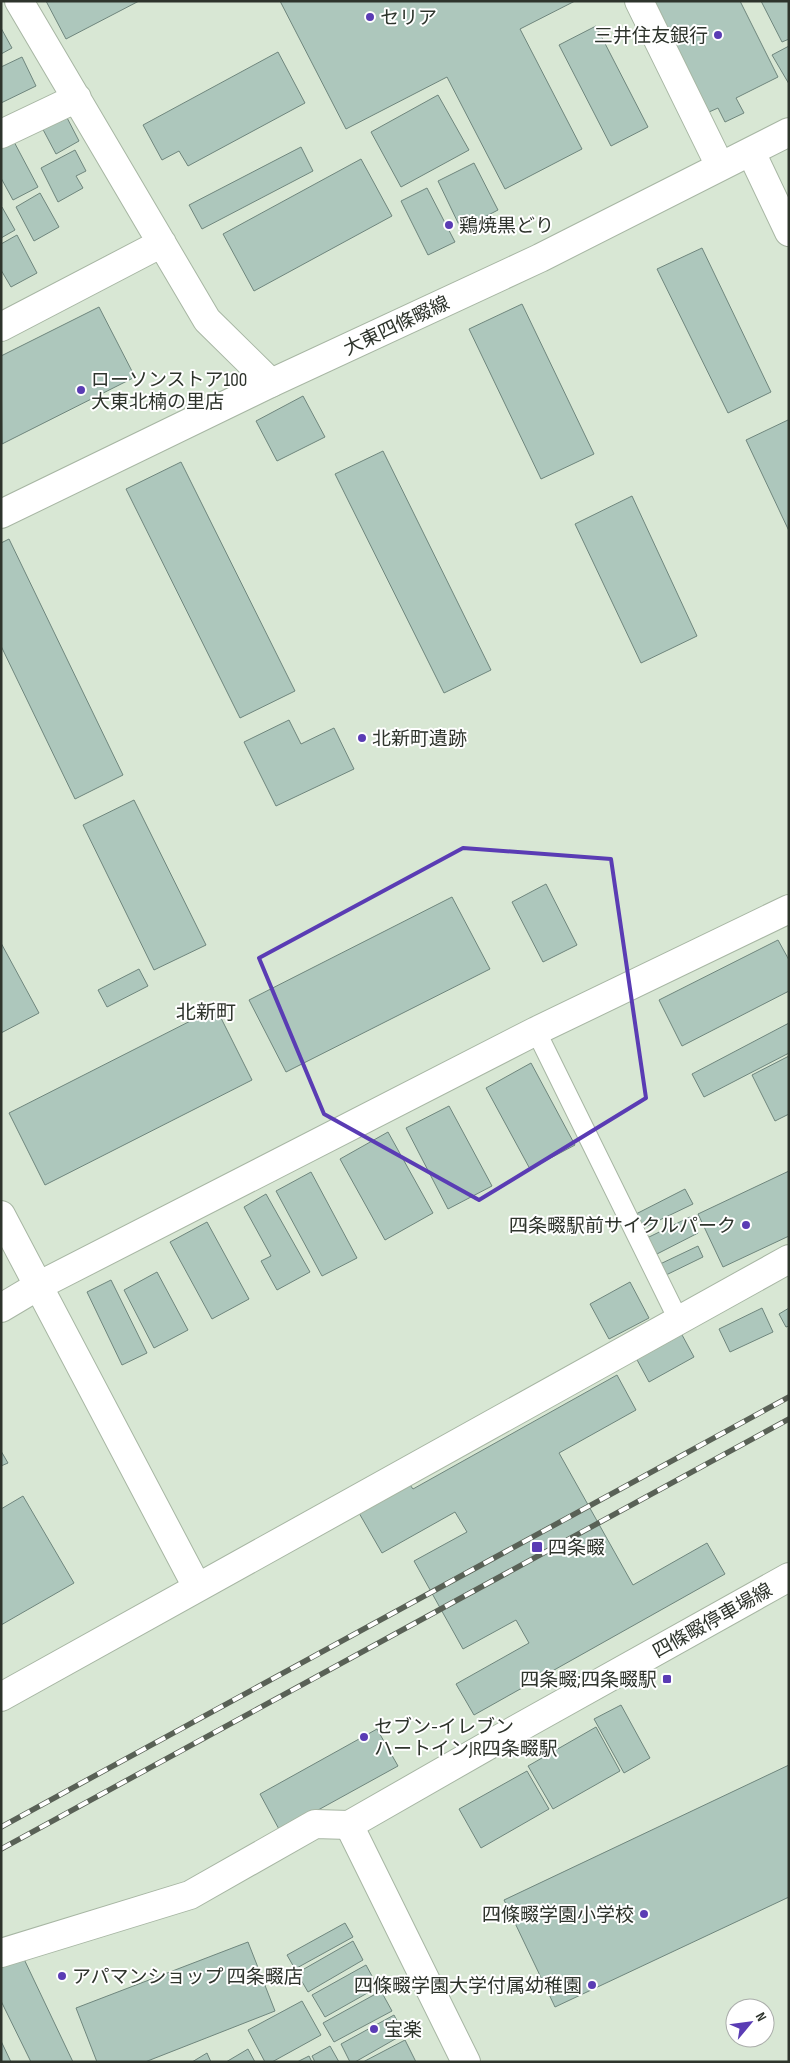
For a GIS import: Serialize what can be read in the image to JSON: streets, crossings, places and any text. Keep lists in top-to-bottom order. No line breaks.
{"streets":{"street":["大東四條畷線","四條畷停車場線"]},"districts":["北新町"],"places":{"other":["セリア","三井住友銀行","鶏焼黒どり","ローソンストア100 大東北楠の里店","北新町遺跡","四条畷駅前サイクルパーク","セブン-イレブン ハートインJR四条畷駅","四條畷学園小学校","アパマンショップ 四条畷店","四條畷学園大学付属幼稚園","宝楽"],"transit":["四条畷","四条畷;四条畷駅"]},"north":"top right"}
